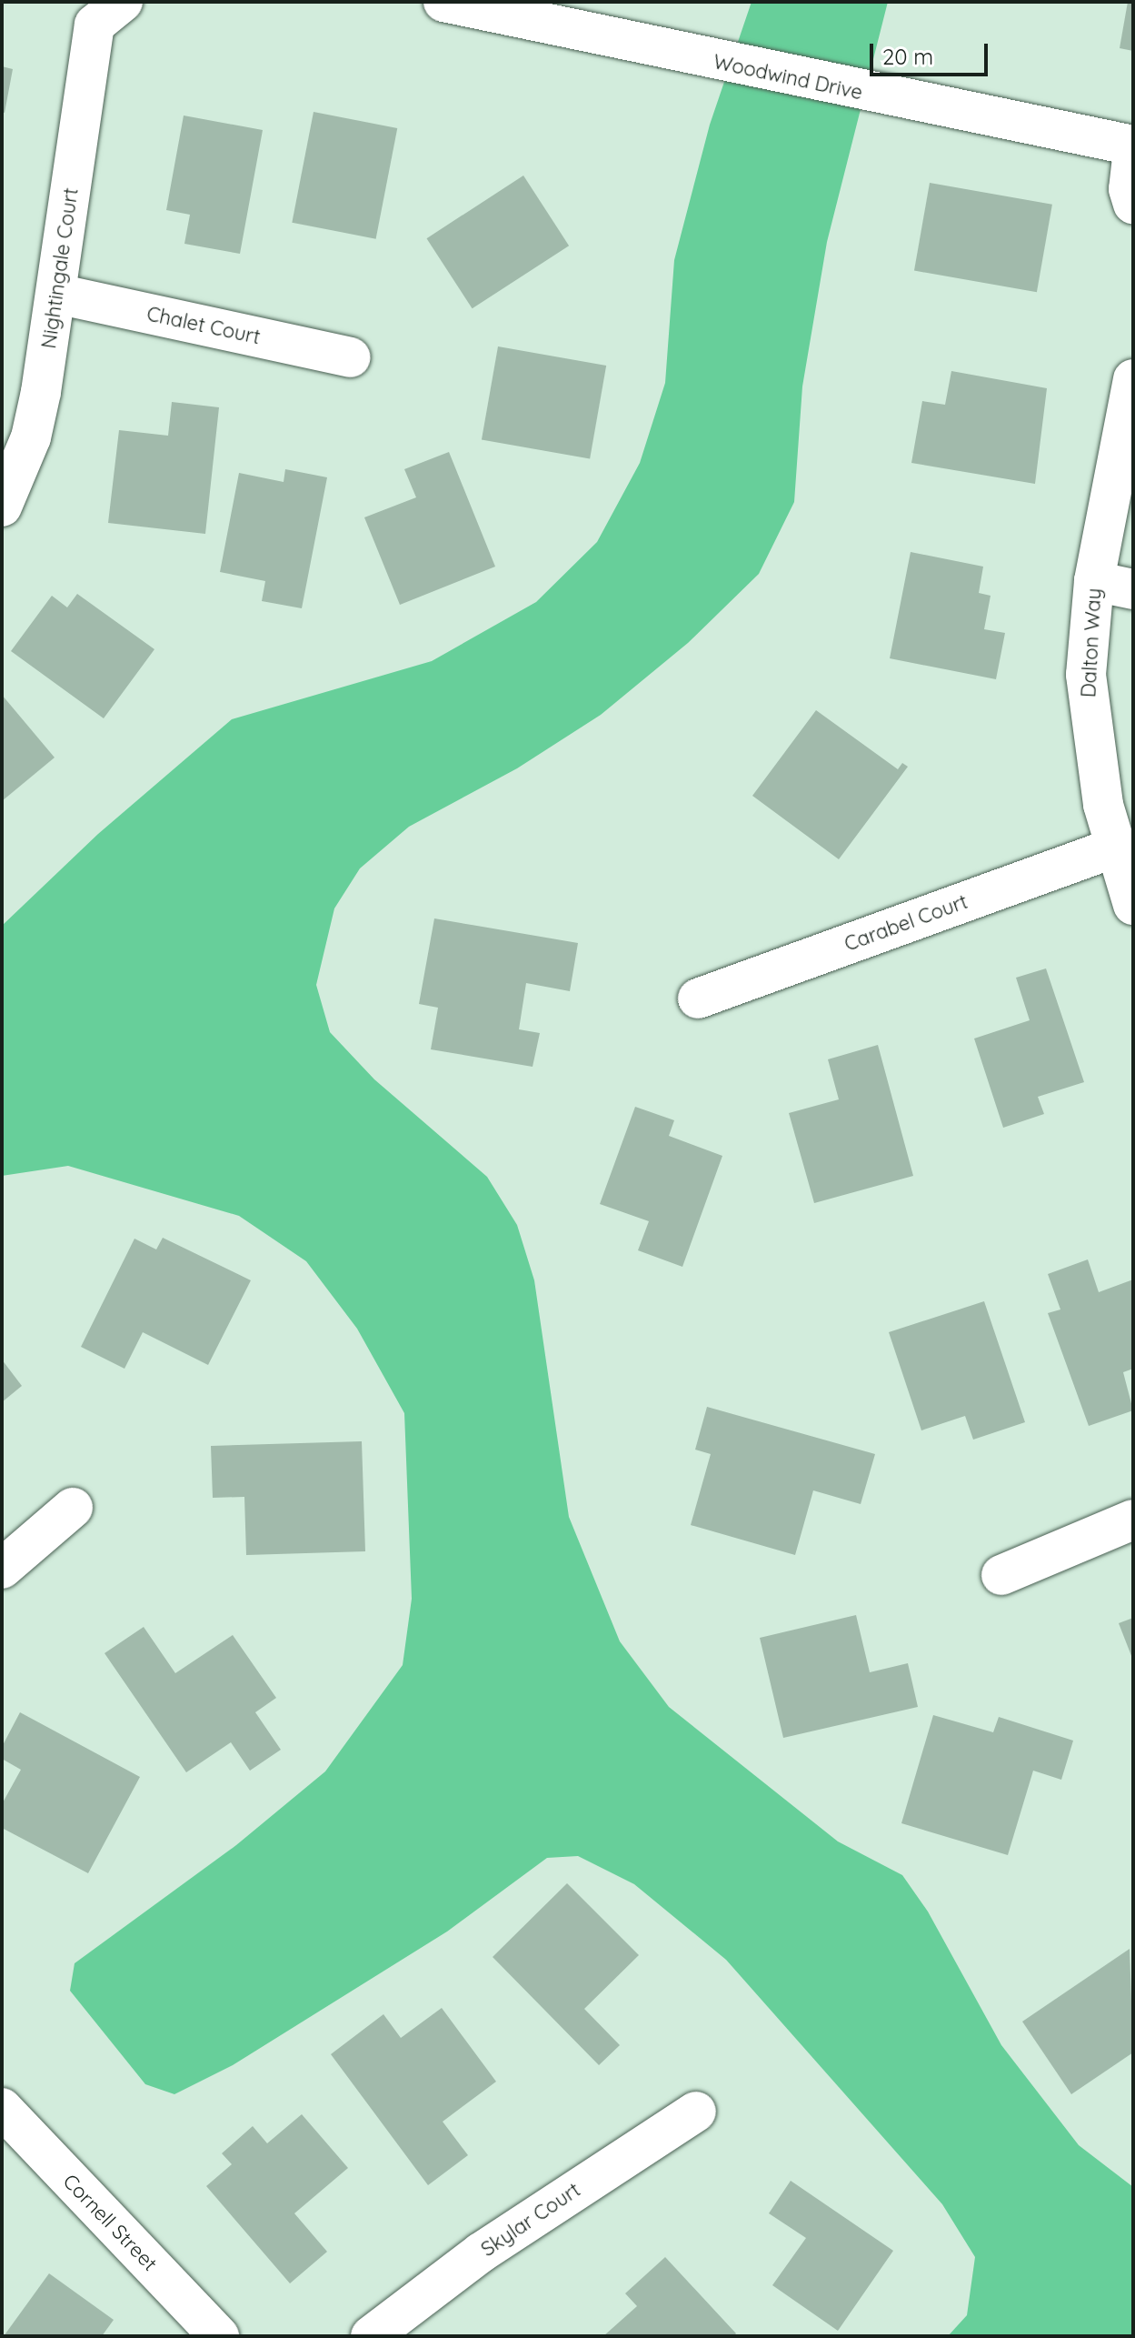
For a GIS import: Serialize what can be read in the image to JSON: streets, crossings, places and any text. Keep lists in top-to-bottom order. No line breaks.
{"streets":{"street":["Woodwind Drive","Nightingale Court","Chalet Court","Dalton Way","Carabel Court","Skylar Court","Cornell Street"]},"crossings":[["Nightingale Court","Chalet Court"],["Dalton Way","Carabel Court"]],"scale_bar":"20 m"}
